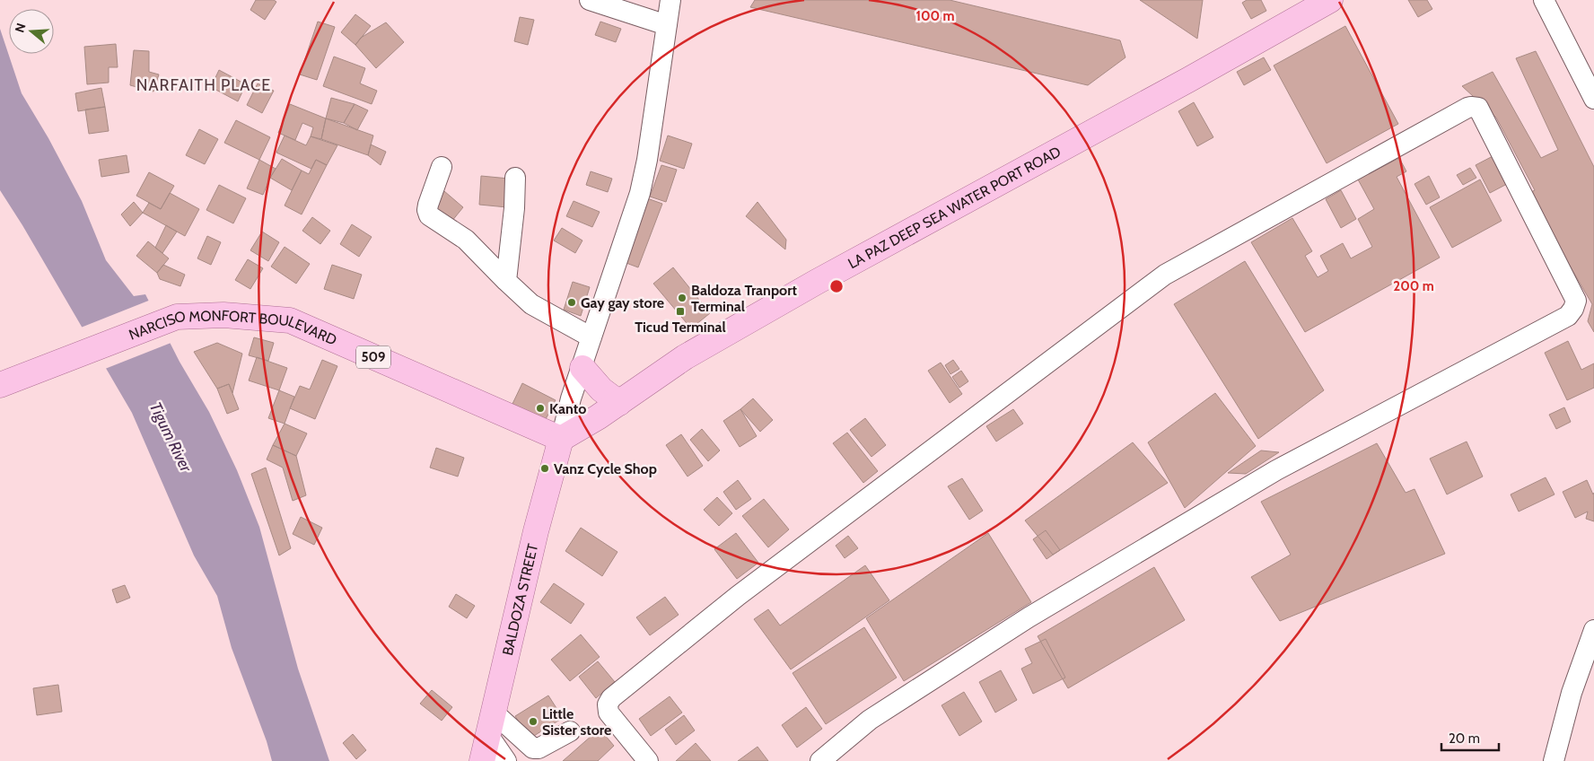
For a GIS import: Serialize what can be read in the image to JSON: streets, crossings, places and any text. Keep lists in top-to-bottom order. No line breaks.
{"streets":{"main road":["LA PAZ DEEP SEA WATER PORT ROAD","NARCISO MONFORT BOULEVARD","509","BALDOZA STREET"]},"crossings":[["LA PAZ DEEP SEA WATER PORT ROAD","NARCISO MONFORT BOULEVARD"],["LA PAZ DEEP SEA WATER PORT ROAD","BALDOZA STREET"],["NARCISO MONFORT BOULEVARD","BALDOZA STREET"]],"districts":["NARFAITH PLACE"],"water":["Tigum River"],"places":{"other":["Baldoza Tranport Terminal","Gay gay store","Kanto","Vanz Cycle Shop","Little Sister store"],"transit":["Ticud Terminal"]},"scale_bar":"20 m","north":"left","rings":["100 m","200 m"]}
